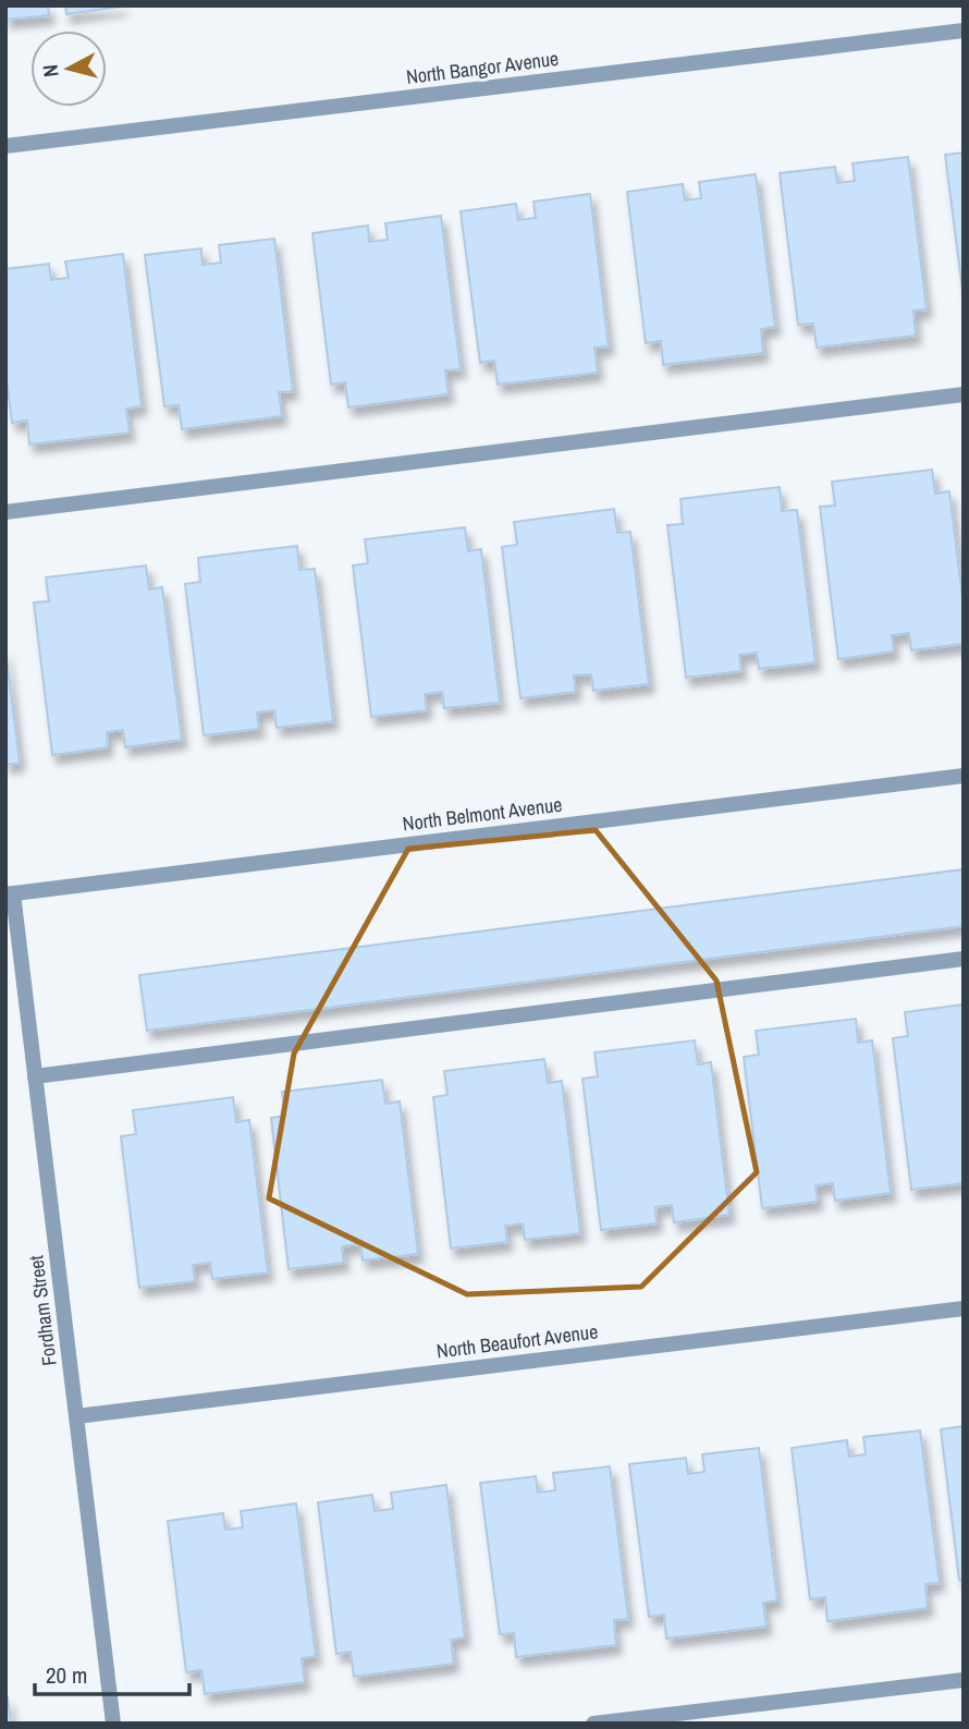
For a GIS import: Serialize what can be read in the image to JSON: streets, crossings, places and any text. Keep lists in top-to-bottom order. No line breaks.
{"streets":{"street":["North Bangor Avenue","North Belmont Avenue","Fordham Street","North Beaufort Avenue"]},"crossings":[["North Belmont Avenue","Fordham Street"],["Fordham Street","North Beaufort Avenue"]],"scale_bar":"20 m","north":"left"}
